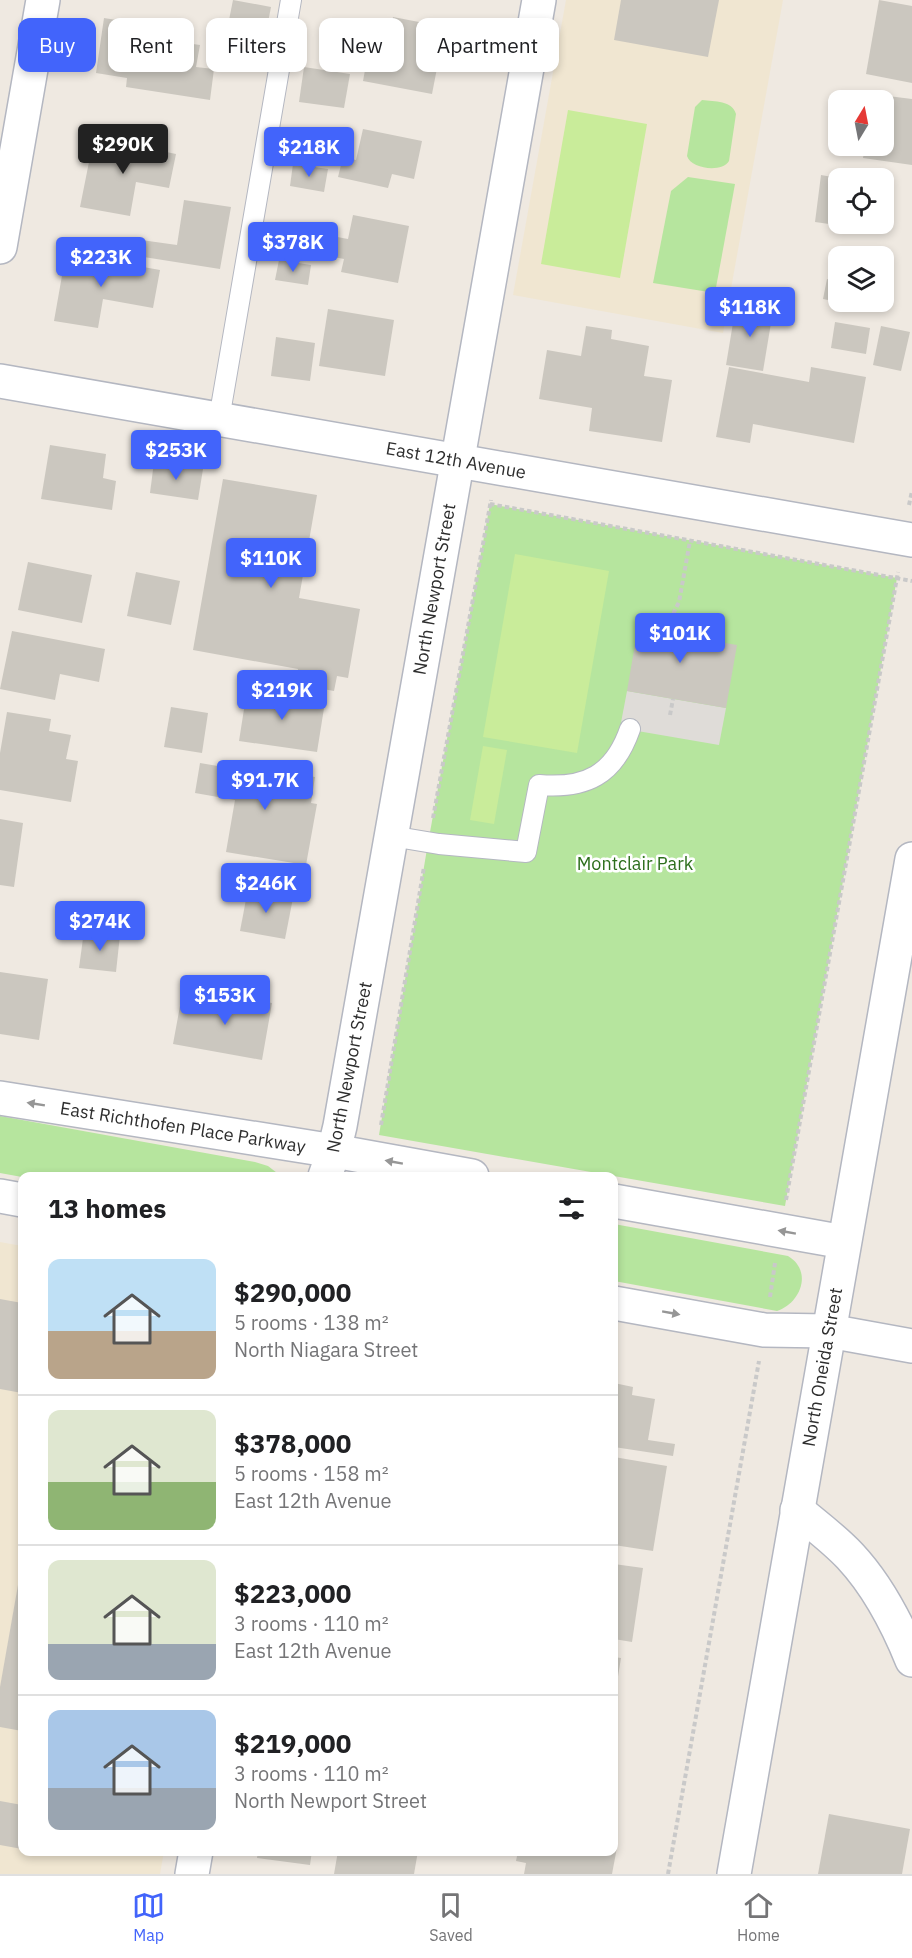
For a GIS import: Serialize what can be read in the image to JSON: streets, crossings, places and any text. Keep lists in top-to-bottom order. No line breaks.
{"streets":{"street":["East 12th Avenue","North Newport Street","East Richthofen Place Parkway","North Oneida Street"]},"crossings":[["East 12th Avenue","North Newport Street"],["North Newport Street","East Richthofen Place Parkway"]],"one_way":["East Richthofen Place Parkway"],"parks":["Montclair Park"],"north":"top","page":{"chip":["Buy","Rent","Filters","New","Apartment"],"price":["$290K","$218K","$378K","$223K","$118K","$253K","$110K","$101K","$219K","$91.7K","$246K","$274K","$153K"],"heading":"13 homes","list":[{"name":"$290,000","note":"5 rooms · 138 m² · North Niagara Street"},{"name":"$378,000","note":"5 rooms · 158 m² · East 12th Avenue"},{"name":"$223,000","note":"3 rooms · 110 m² · East 12th Avenue"},{"name":"$219,000","note":"3 rooms · 110 m² · North Newport Street"}],"tabs":["Map","Saved","Home"]}}
